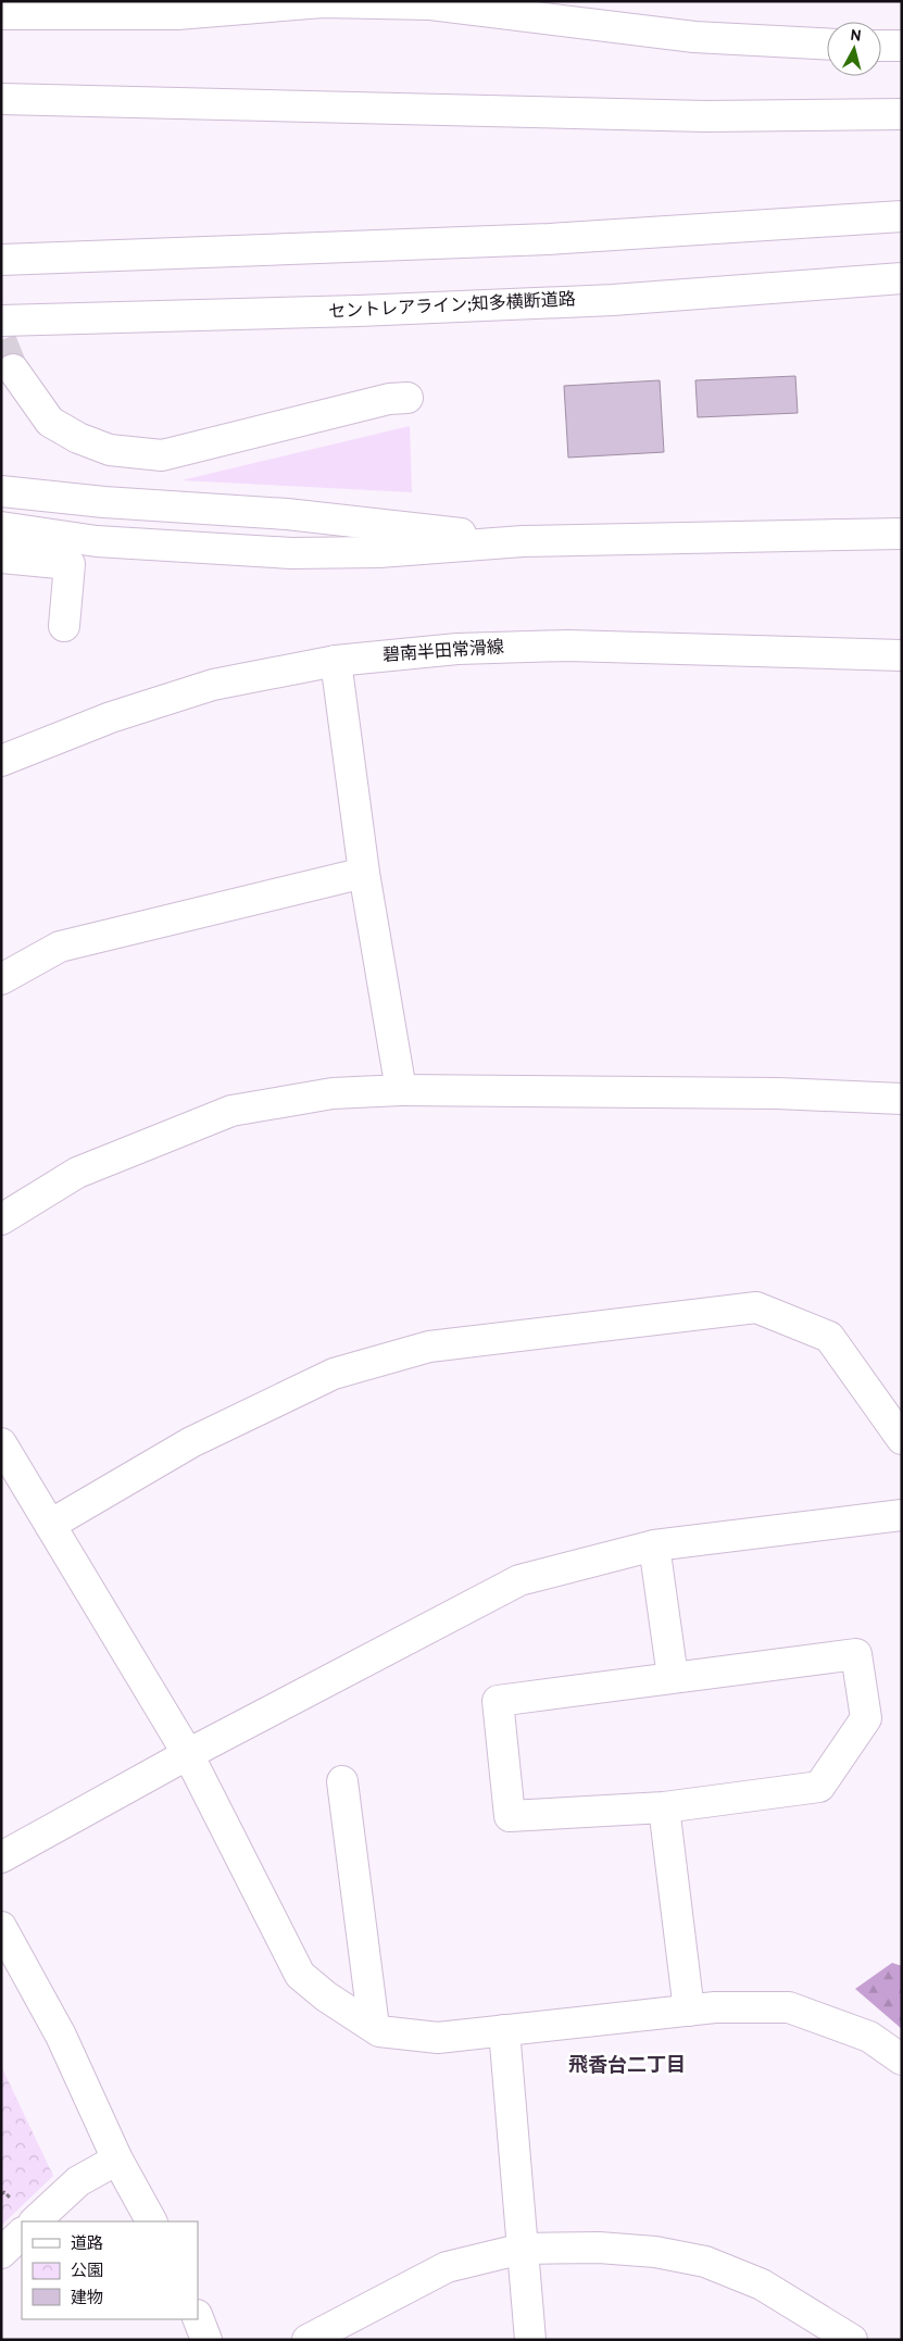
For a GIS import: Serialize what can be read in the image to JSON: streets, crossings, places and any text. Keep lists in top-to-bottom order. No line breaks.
{"streets":{"main road":["セントレアライン;知多横断道路","碧南半田常滑線"]},"districts":["飛香台二丁目"],"legend":["道路","公園","建物"],"north":"top"}
